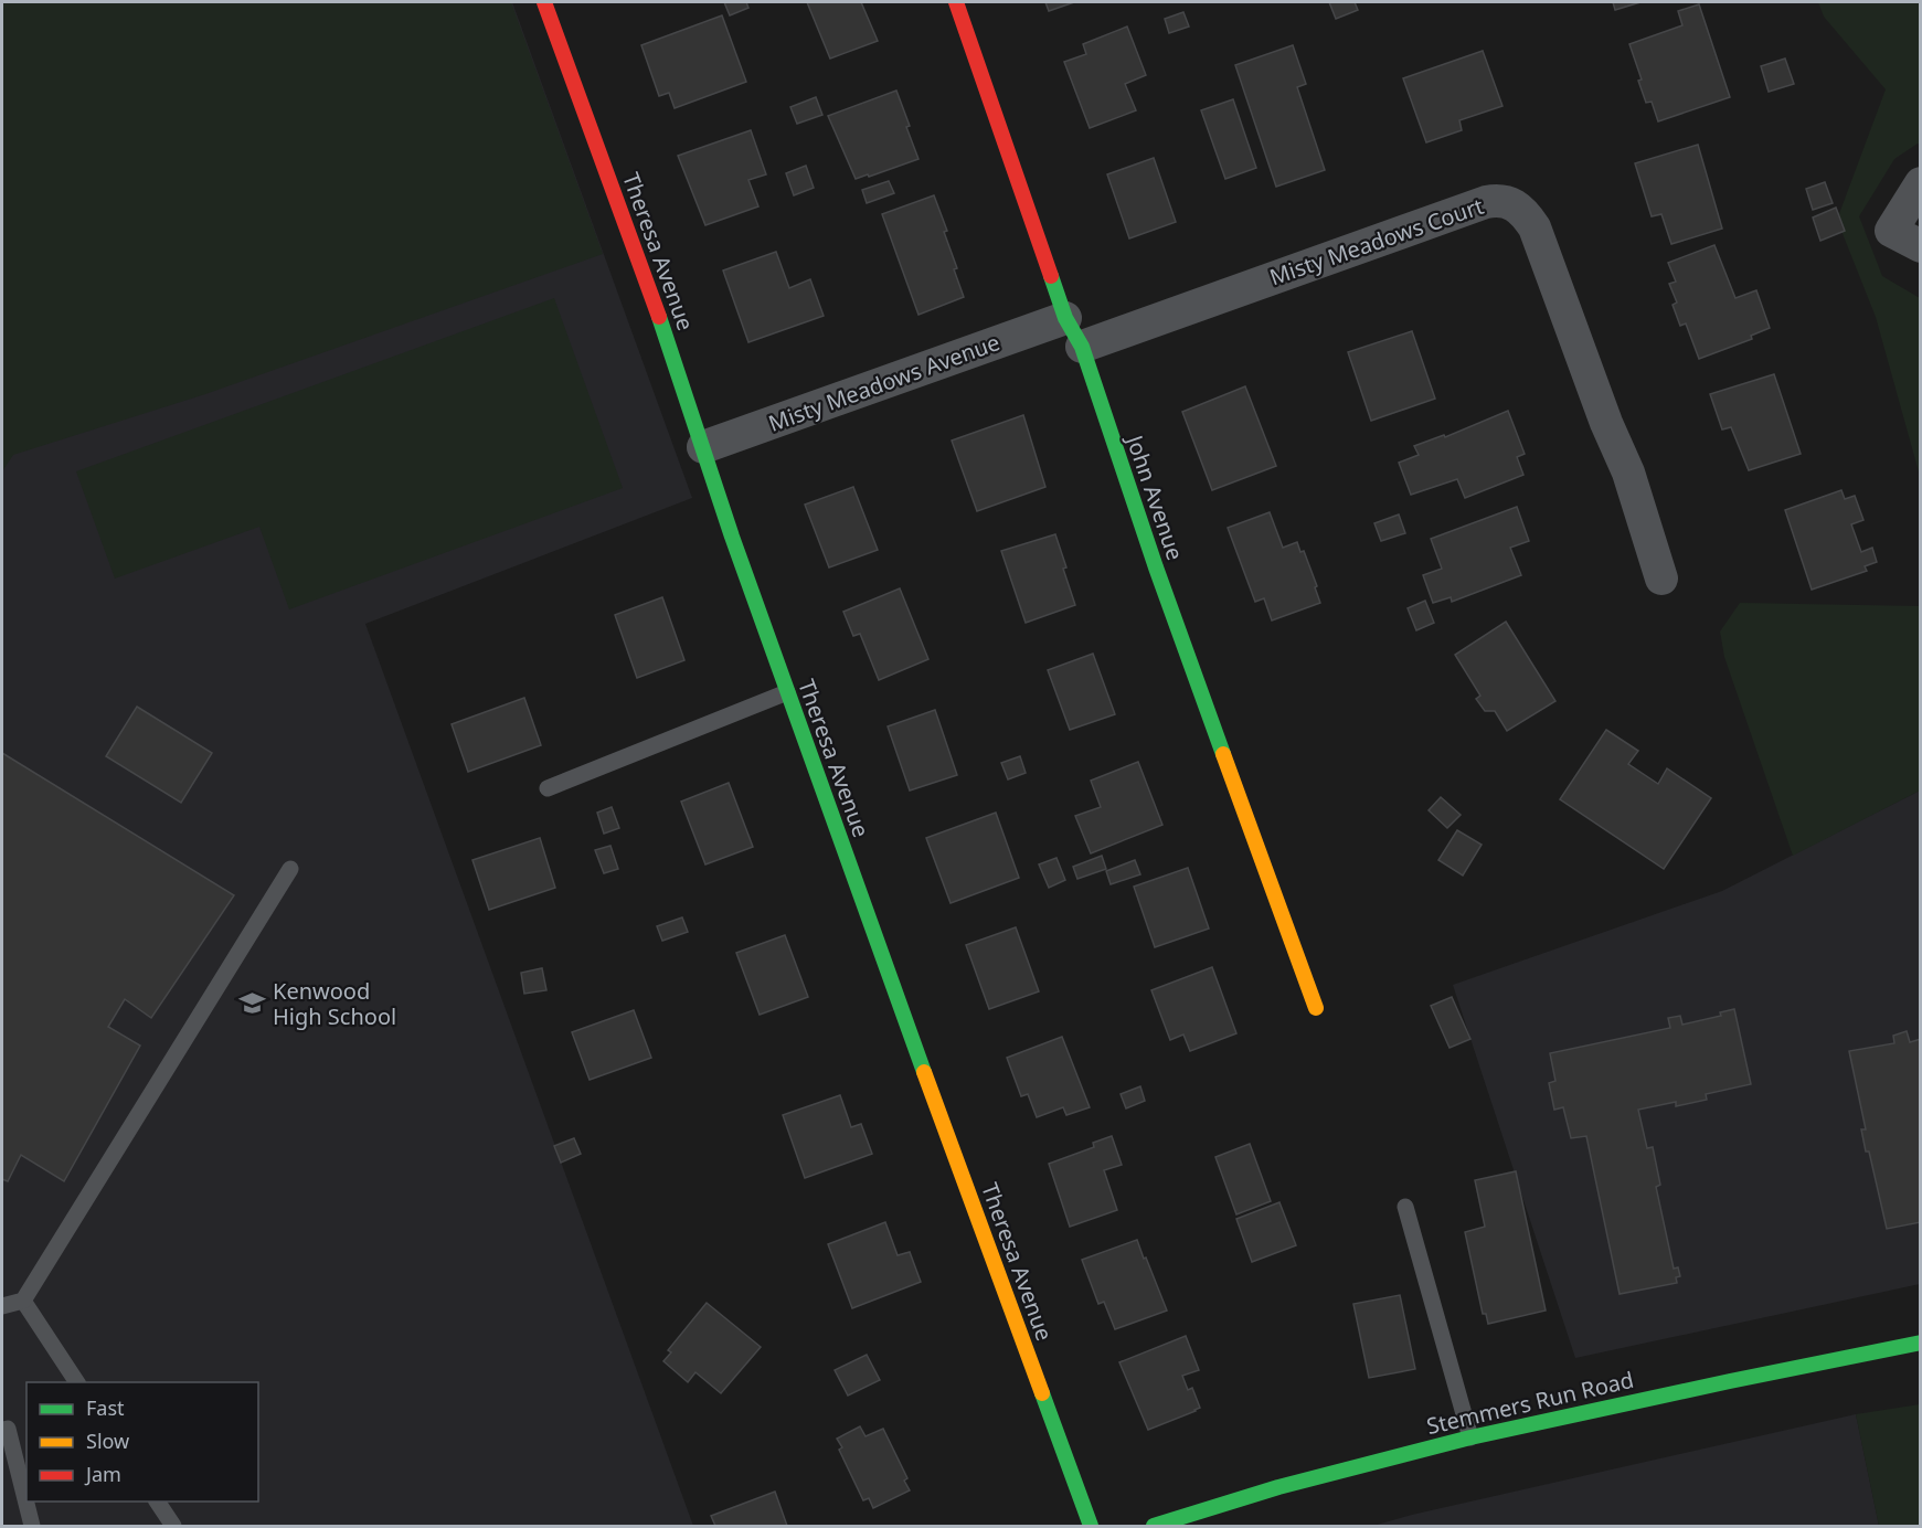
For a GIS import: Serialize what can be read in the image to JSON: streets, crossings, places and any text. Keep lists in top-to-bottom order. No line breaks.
{"streets":{"street":["Misty Meadows Court","Theresa Avenue","Misty Meadows Avenue","John Avenue","Stemmers Run Road"]},"crossings":[["Misty Meadows Court","John Avenue"],["Theresa Avenue","Misty Meadows Avenue"],["Misty Meadows Avenue","John Avenue"]],"places":{"school or university":["Kenwood High School"]},"legend":["Fast","Slow","Jam"]}
